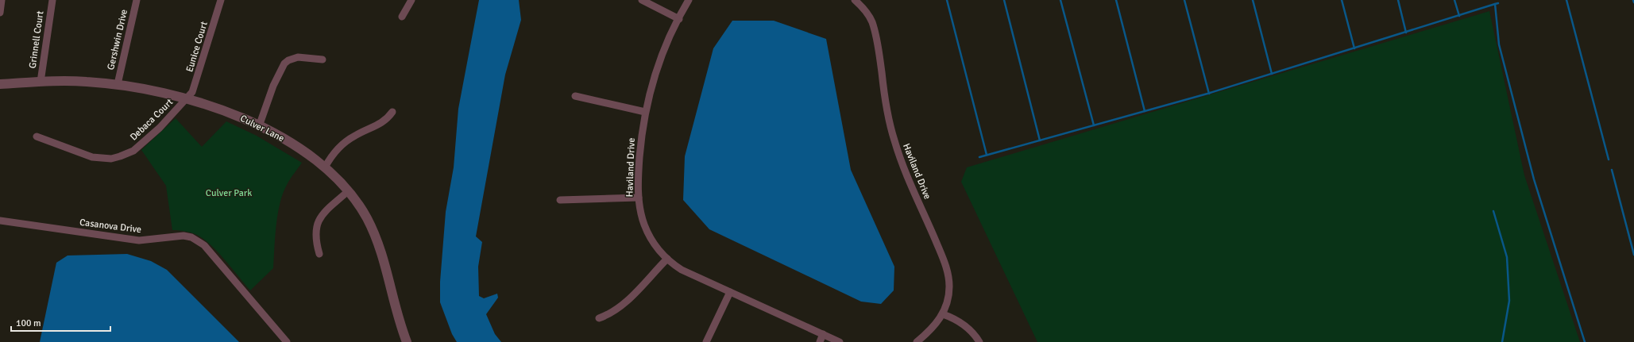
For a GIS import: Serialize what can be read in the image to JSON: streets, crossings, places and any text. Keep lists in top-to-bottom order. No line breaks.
{"streets":{"street":["Grinnell Court","Gershwin Drive","Eunice Court","Debaca Court","Culver Lane","Haviland Drive","Casanova Drive"]},"crossings":[["Grinnell Court","Culver Lane"],["Gershwin Drive","Culver Lane"],["Eunice Court","Debaca Court"],["Eunice Court","Culver Lane"],["Debaca Court","Culver Lane"]],"parks":["Culver Park"],"scale_bar":"100 m"}
